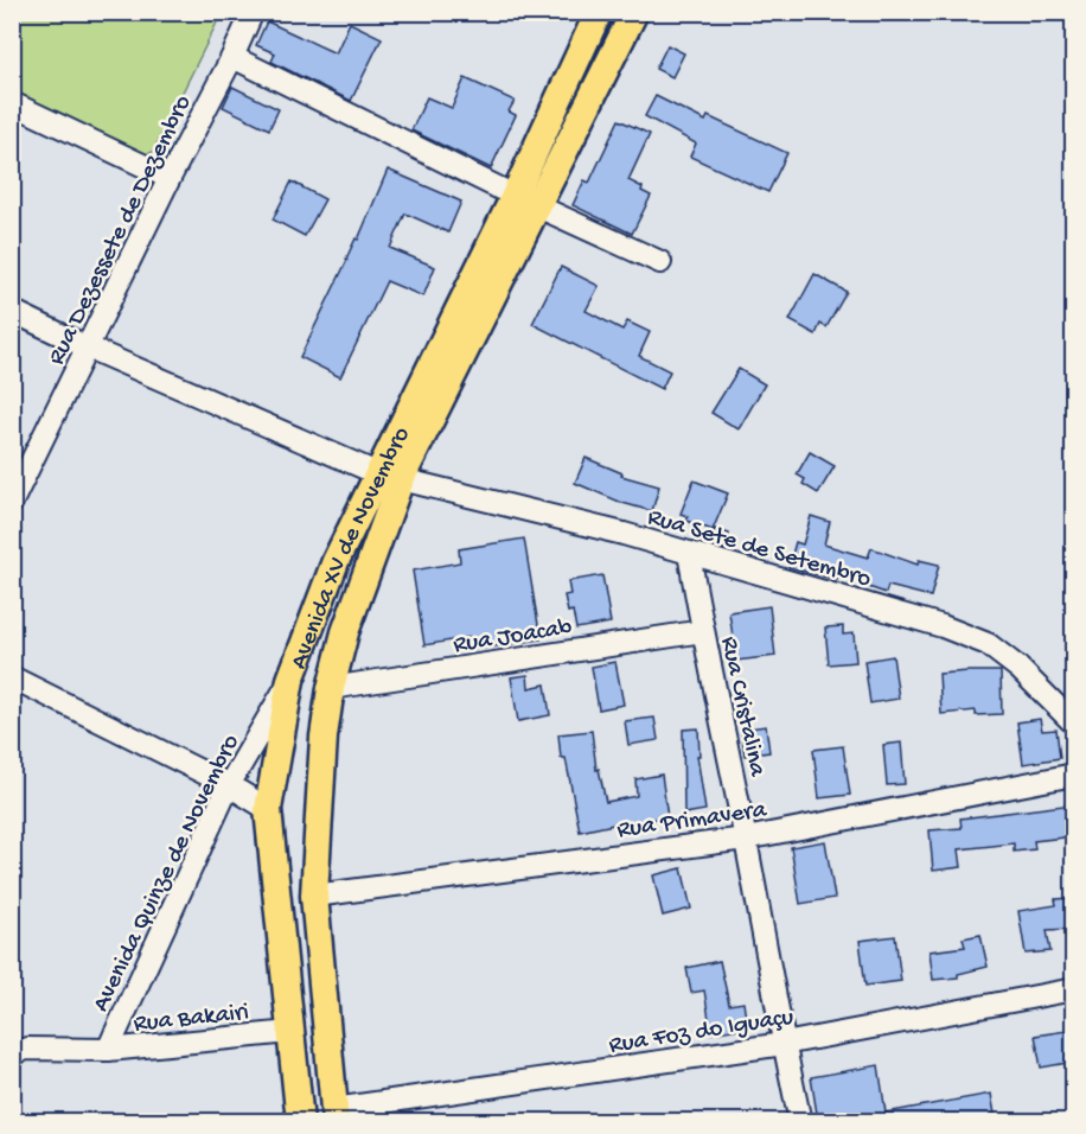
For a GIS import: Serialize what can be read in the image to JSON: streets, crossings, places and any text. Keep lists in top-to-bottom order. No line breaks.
{"streets":{"main road":["Avenida XV de Novembro"],"street":["Rua Dezessete de Dezembro","Rua Sete de Setembro","Rua Joacab","Rua Cristalina","Rua Primavera","Avenida Quinze de Novembro","Rua Bakairi","Rua Foz do Iguaçu"]},"crossings":[["Rua Dezessete de Dezembro","Rua Sete de Setembro"],["Rua Sete de Setembro","Avenida XV de Novembro"],["Rua Sete de Setembro","Rua Cristalina"],["Avenida XV de Novembro","Rua Joacab"],["Avenida XV de Novembro","Rua Primavera"],["Avenida XV de Novembro","Avenida Quinze de Novembro"],["Avenida XV de Novembro","Rua Bakairi"],["Avenida XV de Novembro","Rua Foz do Iguaçu"],["Rua Joacab","Rua Cristalina"],["Rua Cristalina","Rua Primavera"],["Rua Cristalina","Rua Foz do Iguaçu"],["Avenida Quinze de Novembro","Rua Bakairi"]]}
